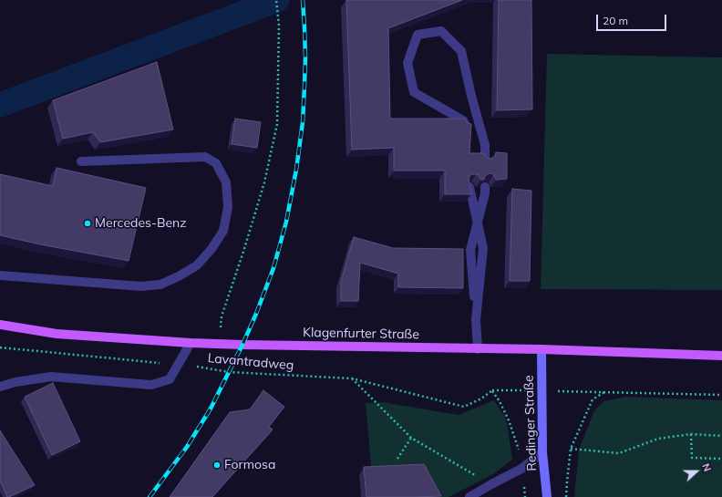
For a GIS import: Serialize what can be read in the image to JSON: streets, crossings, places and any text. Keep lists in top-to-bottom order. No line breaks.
{"streets":{"main road":["Klagenfurter Straße","Redinger Straße"],"path":["Lavantradweg"]},"crossings":[["Klagenfurter Straße","Redinger Straße"]],"places":["Mercedes-Benz","Formosa"],"scale_bar":"20 m","north":"right"}
